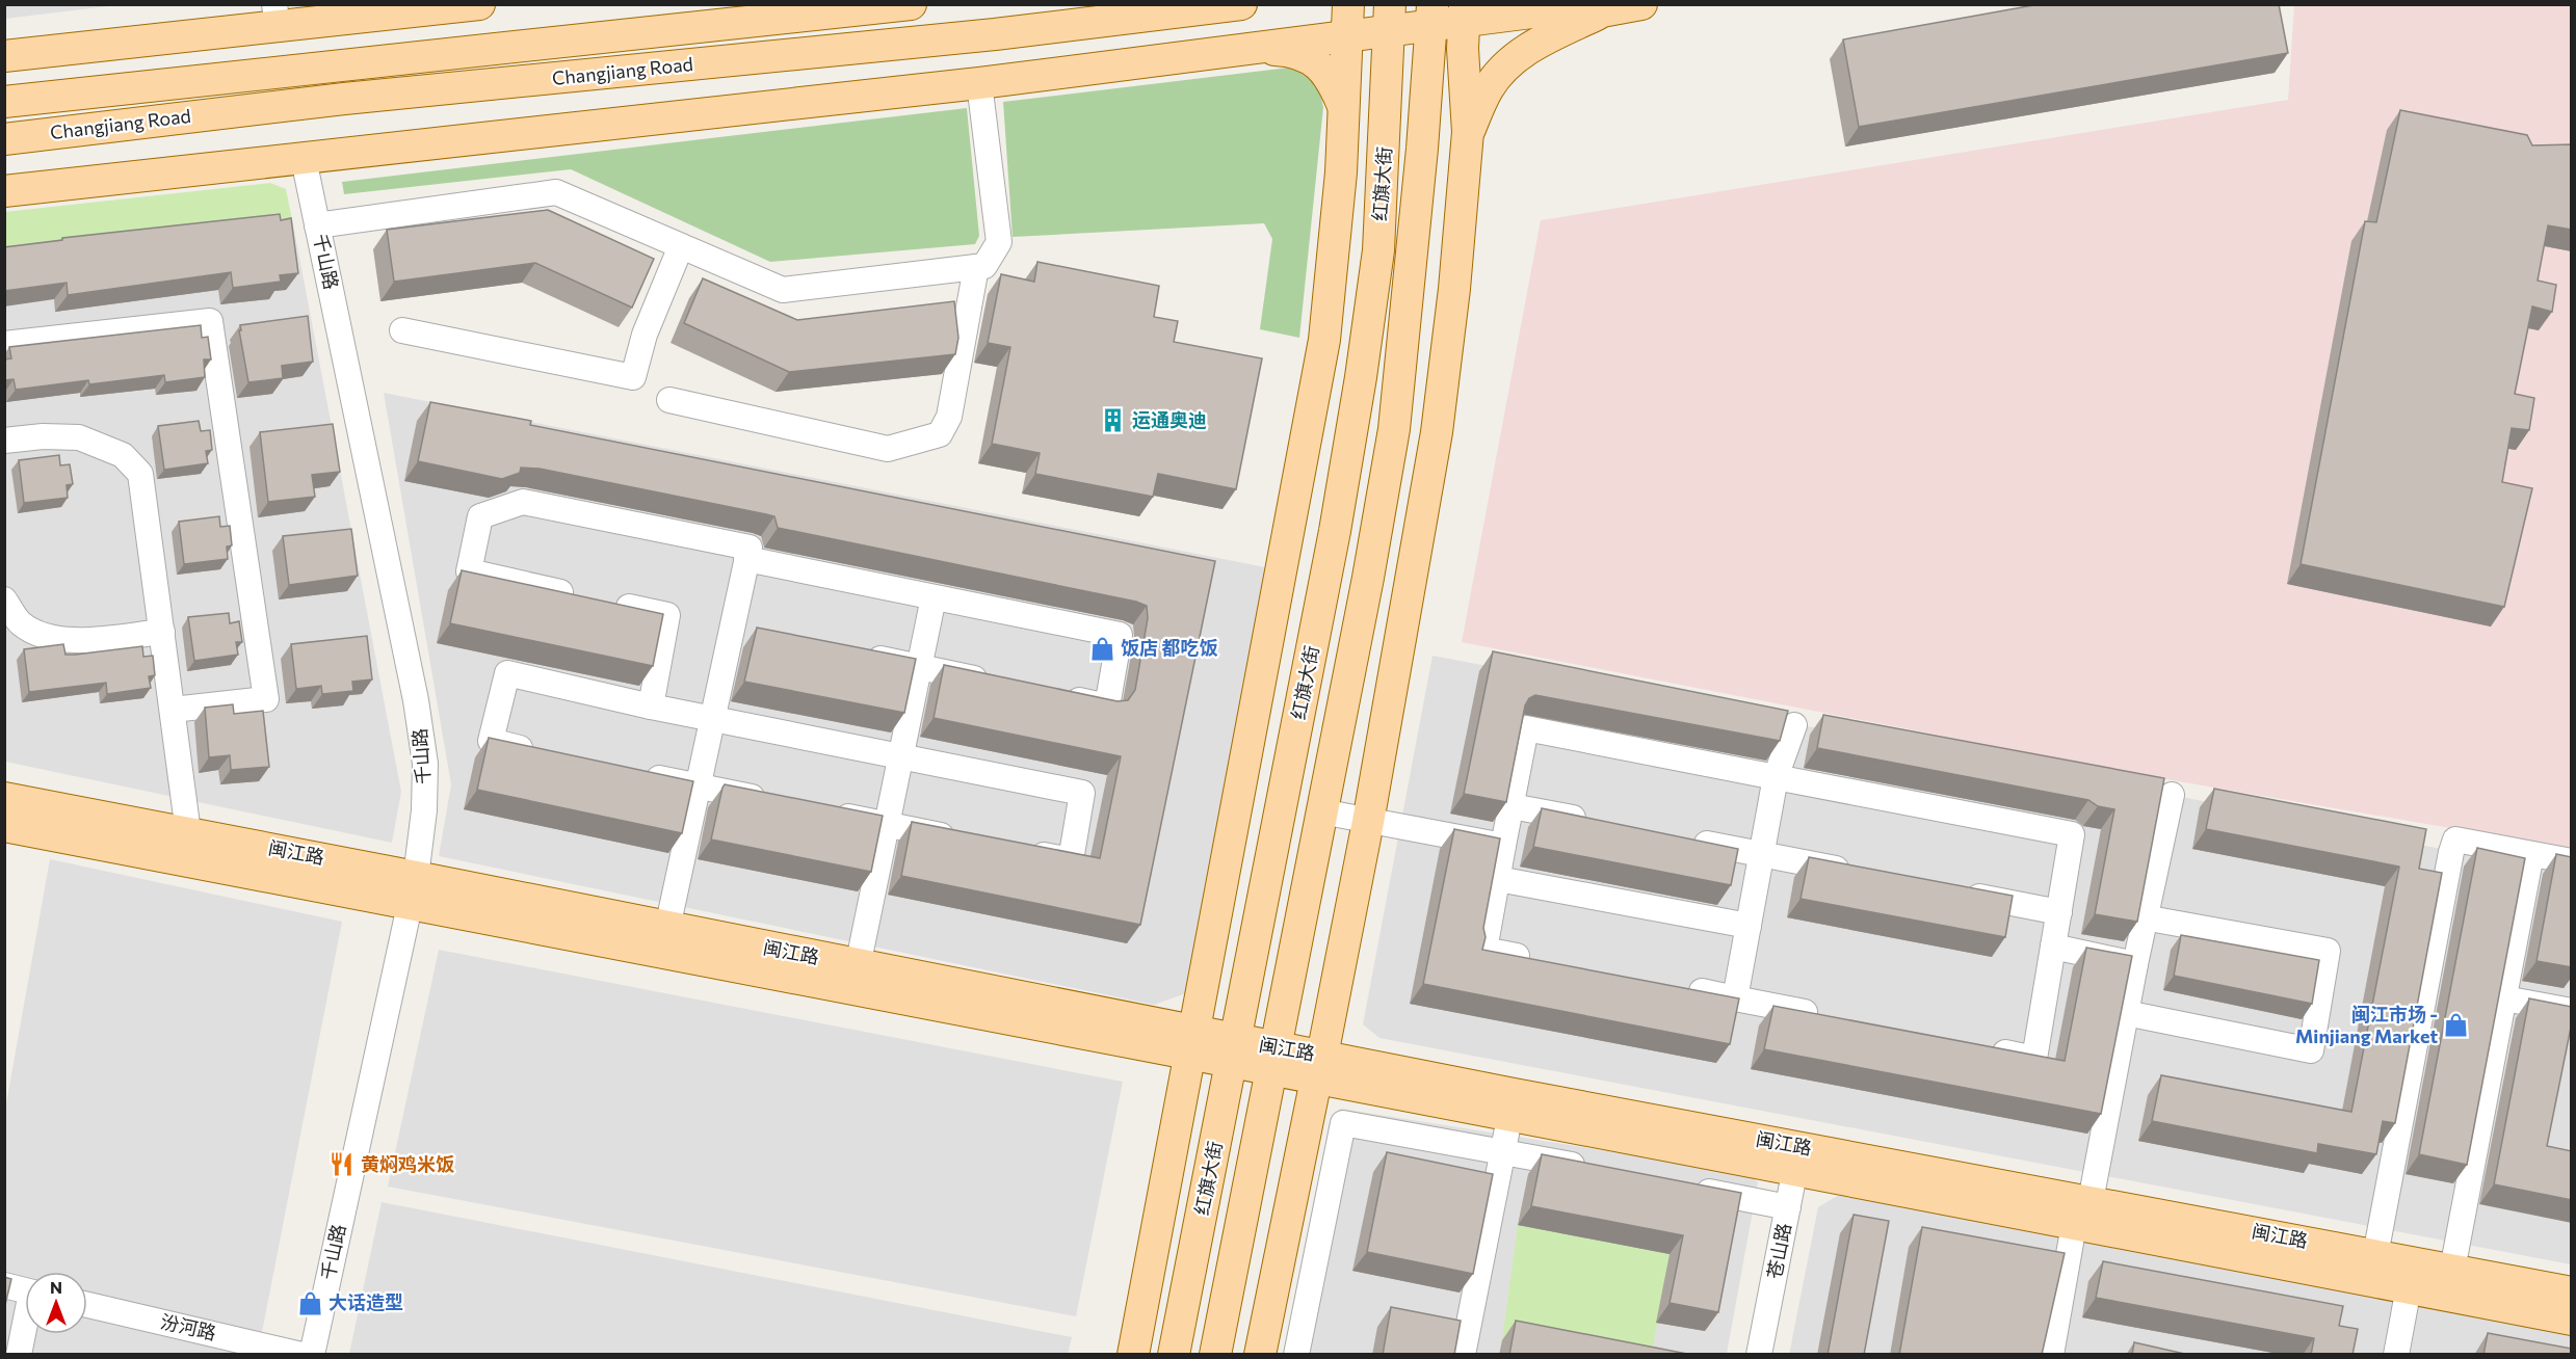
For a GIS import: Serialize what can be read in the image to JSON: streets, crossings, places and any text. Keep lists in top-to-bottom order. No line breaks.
{"streets":{"main road":["Changjiang Road","红旗大街","闽江路"],"street":["千山路","苍山路","汾河路"]},"crossings":[["红旗大街","闽江路"],["千山路","闽江路"],["闽江路","苍山路"]],"places":{"building":["运通奥迪"],"shop":["饭店 都吃饭","闽江市场 - Minjiang Market","大话造型"],"restaurant":["黄焖鸡米饭"]},"north":"top"}
